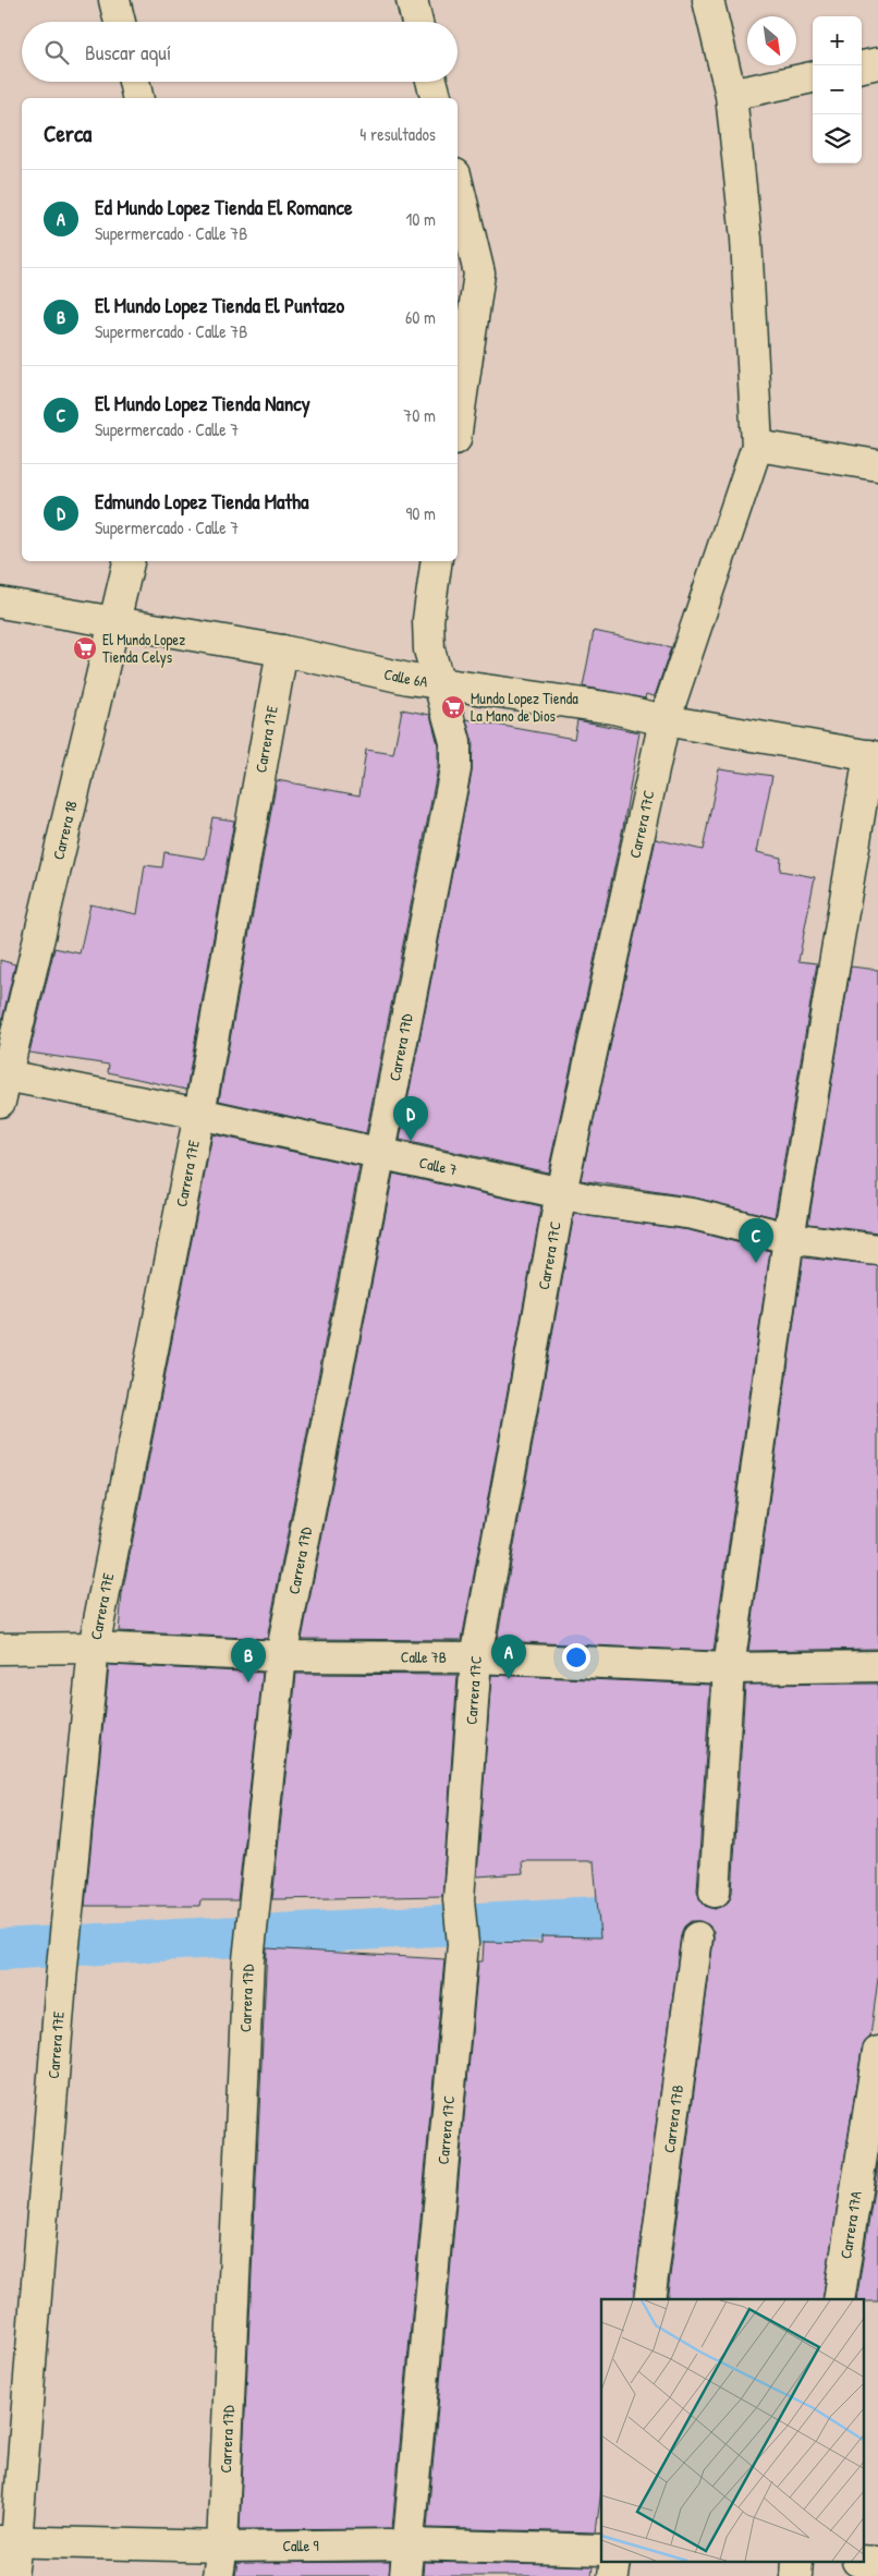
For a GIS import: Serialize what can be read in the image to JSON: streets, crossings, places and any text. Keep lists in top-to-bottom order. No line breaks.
{"streets":{"street":["Calle 6A","Carrera 17E","Carrera 17C","Carrera 18","Carrera 17D","Calle 7","Calle 7B","Carrera 17B","Carrera 17A","Calle 9"]},"crossings":[["Calle 6A","Carrera 17E"],["Calle 6A","Carrera 17C"],["Calle 6A","Carrera 18"],["Calle 6A","Carrera 17D"],["Carrera 17E","Calle 7"],["Carrera 17E","Calle 7B"],["Carrera 17E","Calle 9"],["Carrera 17C","Calle 7"],["Carrera 17C","Calle 7B"],["Carrera 17C","Calle 9"],["Carrera 18","Calle 7"],["Carrera 17D","Calle 7"],["Carrera 17D","Calle 7B"],["Carrera 17D","Calle 9"]],"places":{"supermarket":["El Mundo Lopez Tienda Celys","Mundo Lopez Tienda La Mano de Dios"]},"north":"bottom right","page":{"map_buttons":["+","−"],"search":"Buscar aquí","heading":["Cerca","4 resultados"],"list":[{"mark":"A","name":"Ed Mundo Lopez Tienda El Romance","note":"Supermercado · Calle 7B","value":"10 m"},{"mark":"B","name":"El Mundo Lopez Tienda El Puntazo","note":"Supermercado · Calle 7B","value":"60 m"},{"mark":"C","name":"El Mundo Lopez Tienda Nancy","note":"Supermercado · Calle 7","value":"70 m"},{"mark":"D","name":"Edmundo Lopez Tienda Matha","note":"Supermercado · Calle 7","value":"90 m"}],"pins":["D","C","A","B"]}}
